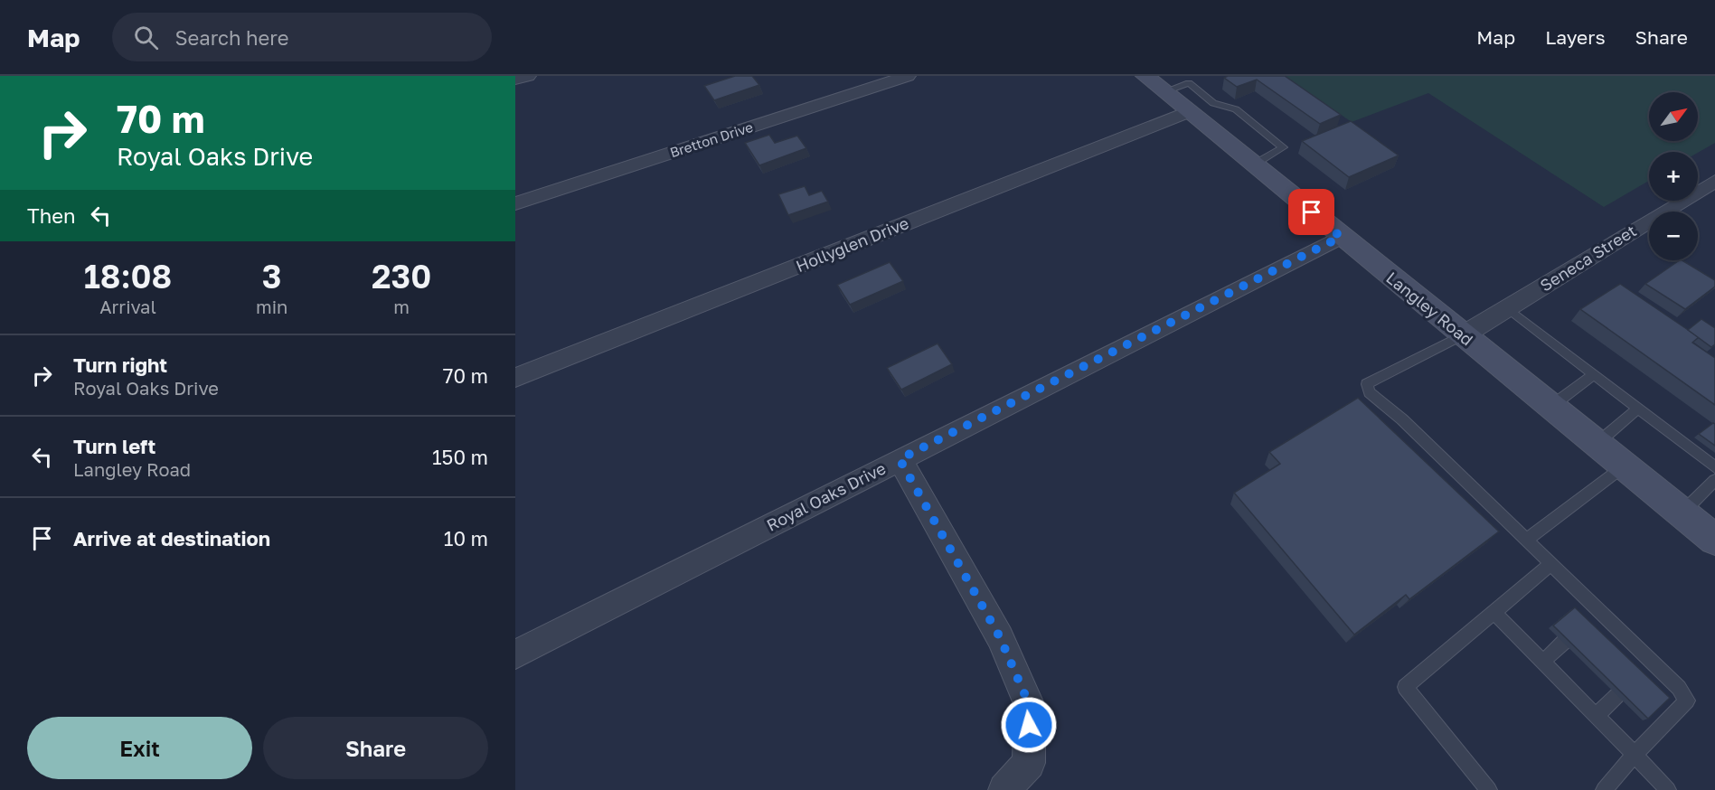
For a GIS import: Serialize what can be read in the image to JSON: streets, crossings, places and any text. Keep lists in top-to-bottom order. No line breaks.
{"streets":{"street":["Bretton Drive","Hollyglen Drive","Seneca Street","Langley Road","Royal Oaks Drive"]},"crossings":[["Hollyglen Drive","Langley Road"],["Seneca Street","Langley Road"],["Langley Road","Royal Oaks Drive"]],"north":"top right","page":{"header":"Map","search":"Search here","nav":["Map","Layers","Share"],"turn":["70 m","Royal Oaks Drive"],"map_buttons":["+","−"],"then":"Then","eta":["18:08","Arrival","3","min","230","m"],"list":[{"name":"Turn right","note":"Royal Oaks Drive","value":"70 m"},{"name":"Turn left","note":"Langley Road","value":"150 m"},{"name":"Arrive at destination","value":"10 m"}],"buttons":["Exit","Share"]}}
